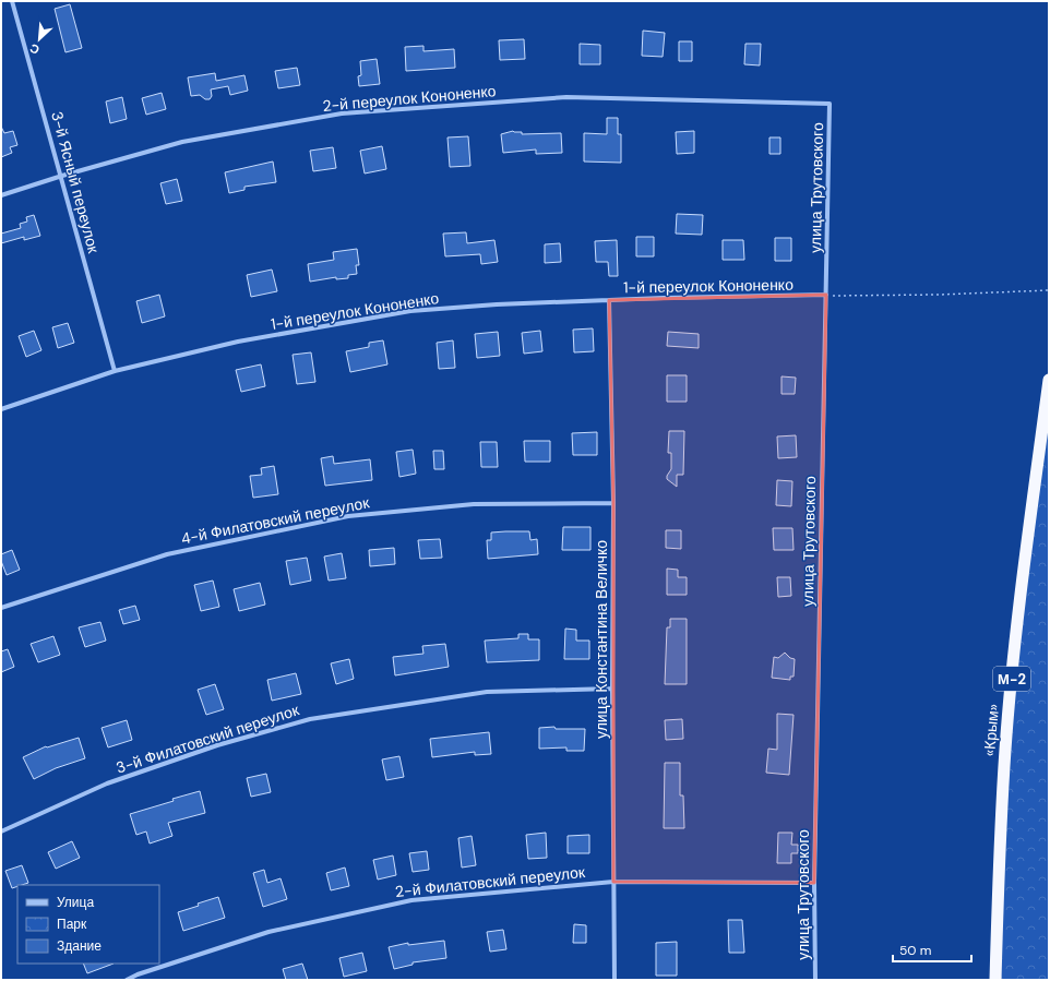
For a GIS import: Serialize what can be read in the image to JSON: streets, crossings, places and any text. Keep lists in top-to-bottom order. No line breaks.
{"streets":{"highway":["М-2","«Крым»"],"street":["2-й переулок Кононенко","3-й Ясный переулок","улица Трутовского","1-й переулок Кононенко","4-й Филатовский переулок","улица Константина Величко","3-й Филатовский переулок","2-й Филатовский переулок"]},"crossings":[["2-й переулок Кононенко","3-й Ясный переулок"],["2-й переулок Кононенко","улица Трутовского"],["3-й Ясный переулок","1-й переулок Кононенко"],["улица Трутовского","1-й переулок Кононенко"],["улица Трутовского","2-й Филатовский переулок"],["1-й переулок Кононенко","улица Константина Величко"],["4-й Филатовский переулок","улица Константина Величко"],["улица Константина Величко","3-й Филатовский переулок"],["улица Константина Величко","2-й Филатовский переулок"]],"legend":["Улица","Парк","Здание"],"scale_bar":"50 m","north":"bottom left"}
